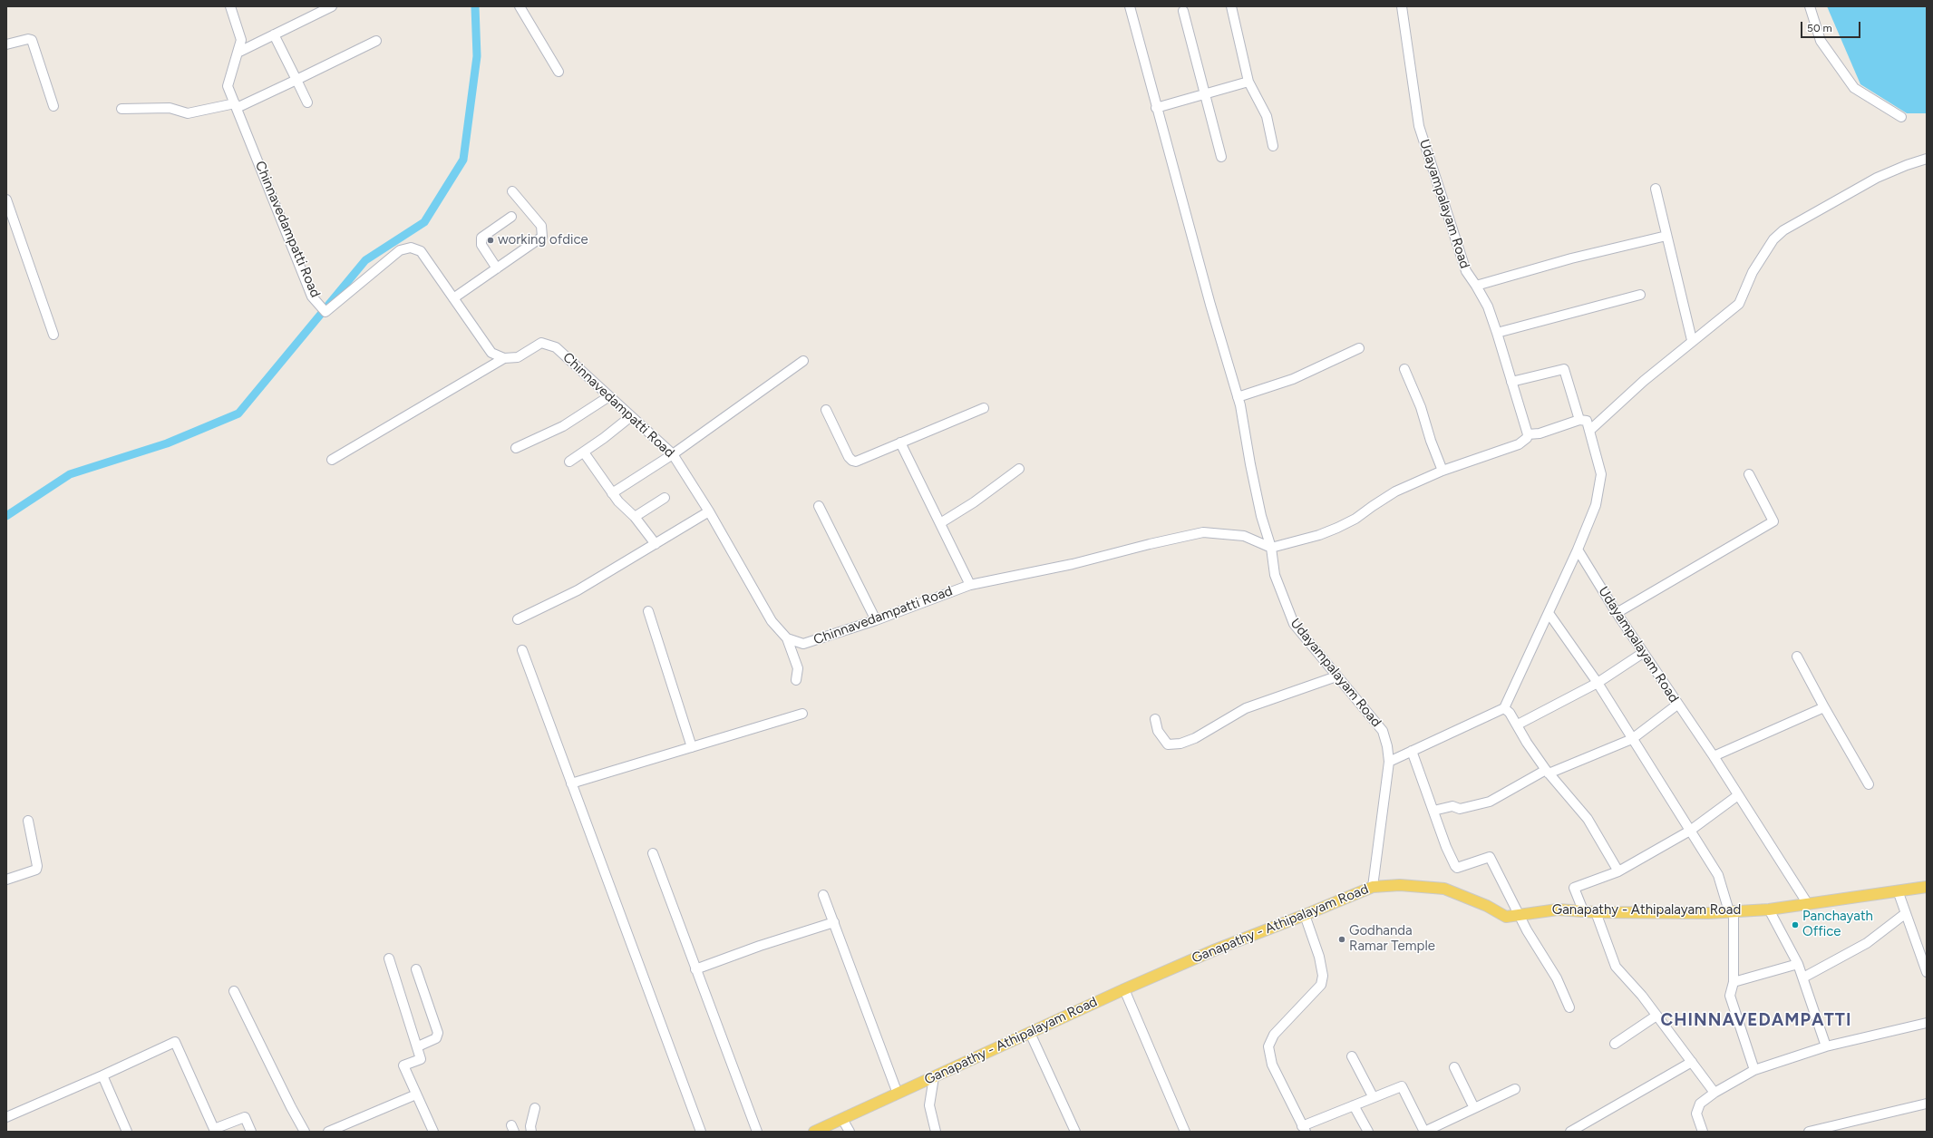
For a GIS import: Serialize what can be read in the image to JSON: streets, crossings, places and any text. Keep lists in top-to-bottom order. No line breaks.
{"streets":{"main road":["Ganapathy - Athipalayam Road"],"street":["Udayampalayam Road","Chinnavedampatti Road"]},"crossings":[["Udayampalayam Road","Chinnavedampatti Road"],["Udayampalayam Road","Ganapathy - Athipalayam Road"]],"districts":["CHINNAVEDAMPATTI"],"places":["working ofdice","Panchayath Office","Godhanda Ramar Temple"],"scale_bar":"50 m"}
